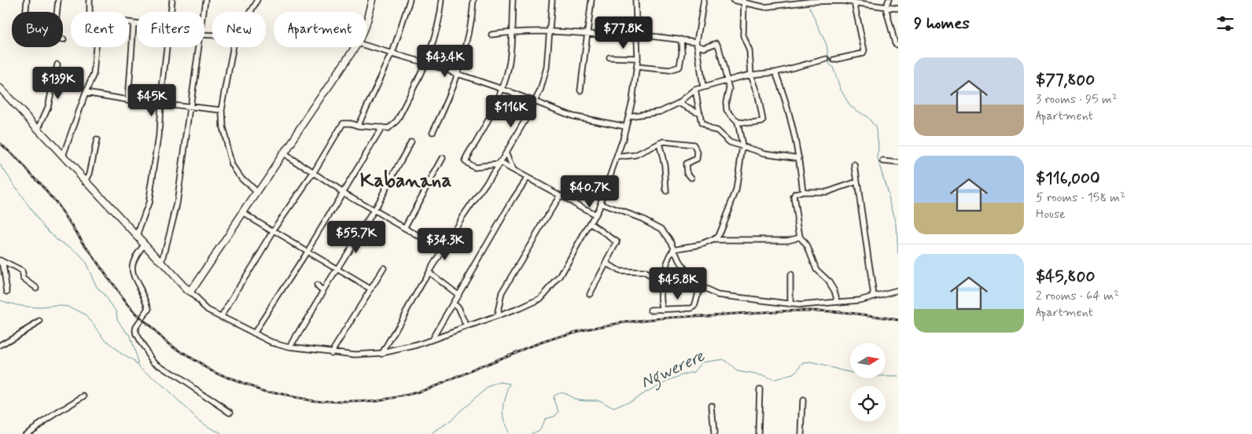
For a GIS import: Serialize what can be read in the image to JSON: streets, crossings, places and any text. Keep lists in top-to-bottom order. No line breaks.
{"districts":["Kabanana"],"water":["Ngwerere"],"north":"right","page":{"heading":"9 homes","chip":["Buy","Rent","Filters","New","Apartment"],"price":["$77.8K","$43.4K","$139K","$45K","$116K","$40.7K","$55.7K","$34.3K","$45.8K"],"list":[{"name":"$77,800","note":"3 rooms · 95 m² · Apartment"},{"name":"$116,000","note":"5 rooms · 158 m² · House"},{"name":"$45,800","note":"2 rooms · 64 m² · Apartment"}]}}
